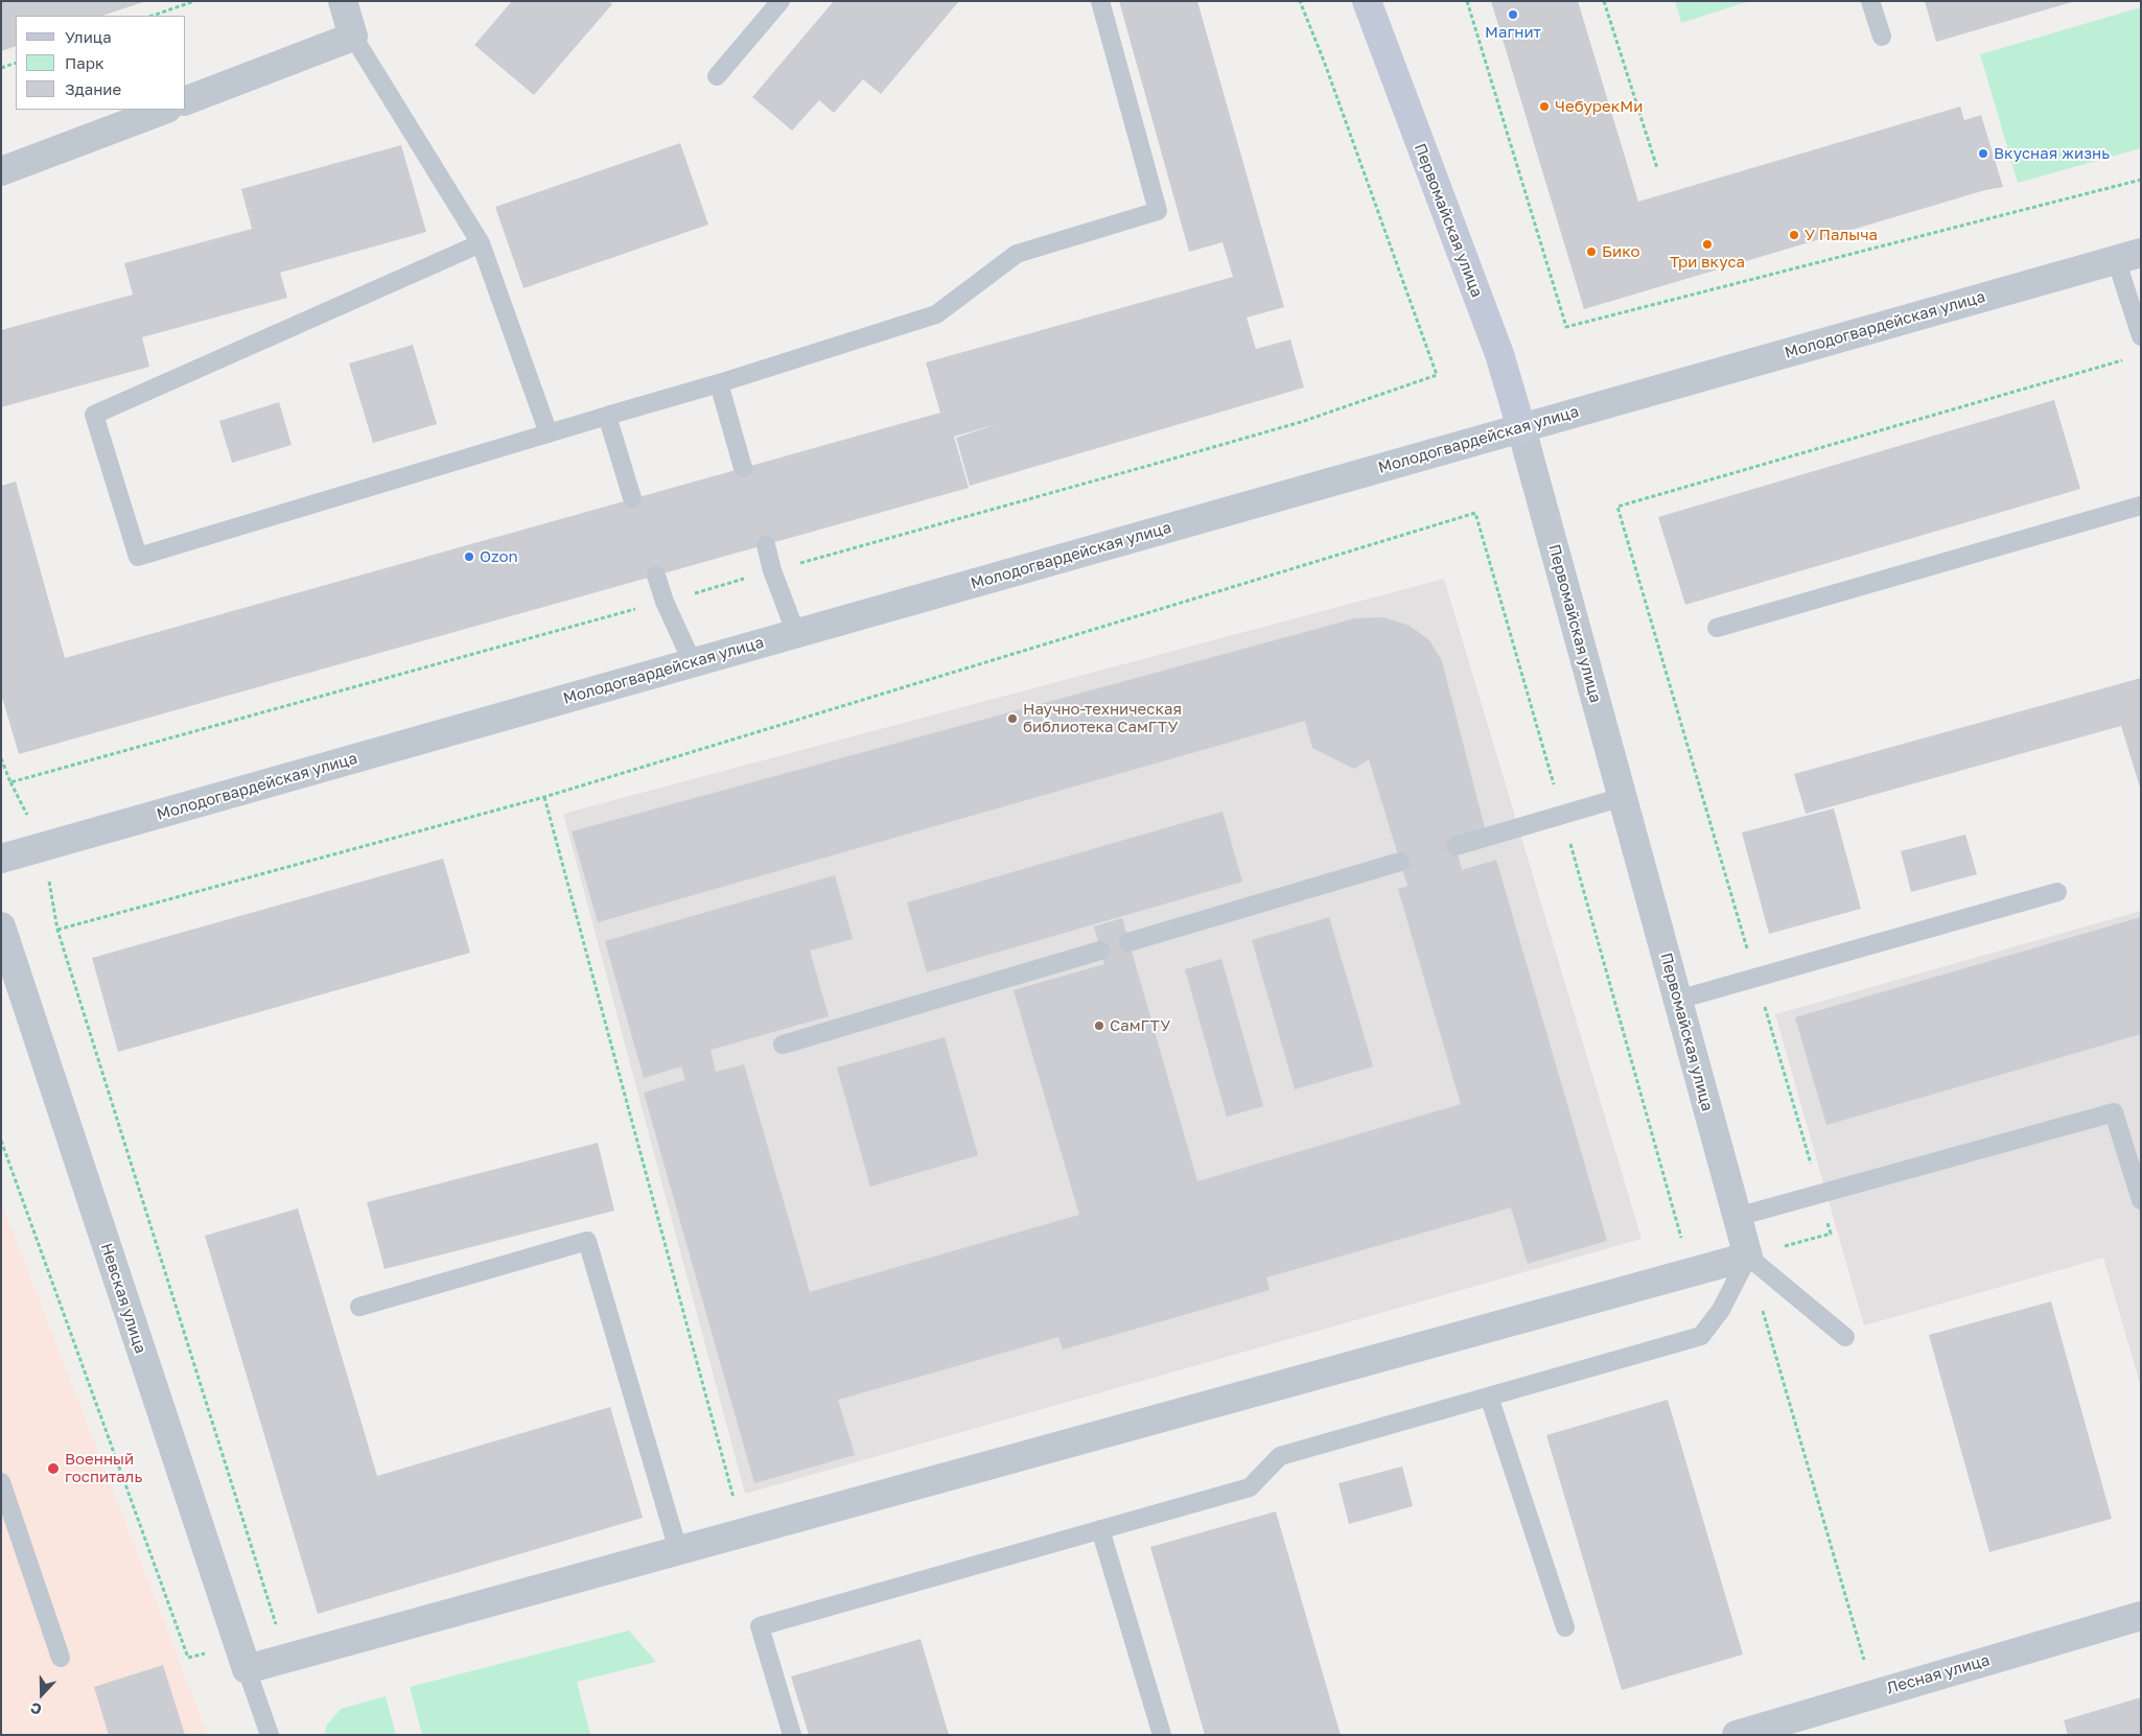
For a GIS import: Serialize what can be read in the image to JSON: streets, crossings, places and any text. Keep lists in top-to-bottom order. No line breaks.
{"streets":{"street":["Первомайская улица","Молодогвардейская улица","Невская улица","Лесная улица"]},"crossings":[["Первомайская улица","Молодогвардейская улица"]],"places":["Магнит","ЧебурекМи","Вкусная жизнь","У Палыча","Три вкуса","Бико","Ozon","Научно-техническая библиотека СамГТУ","СамГТУ","Военный госпиталь"],"legend":["Улица","Парк","Здание"],"north":"bottom"}
